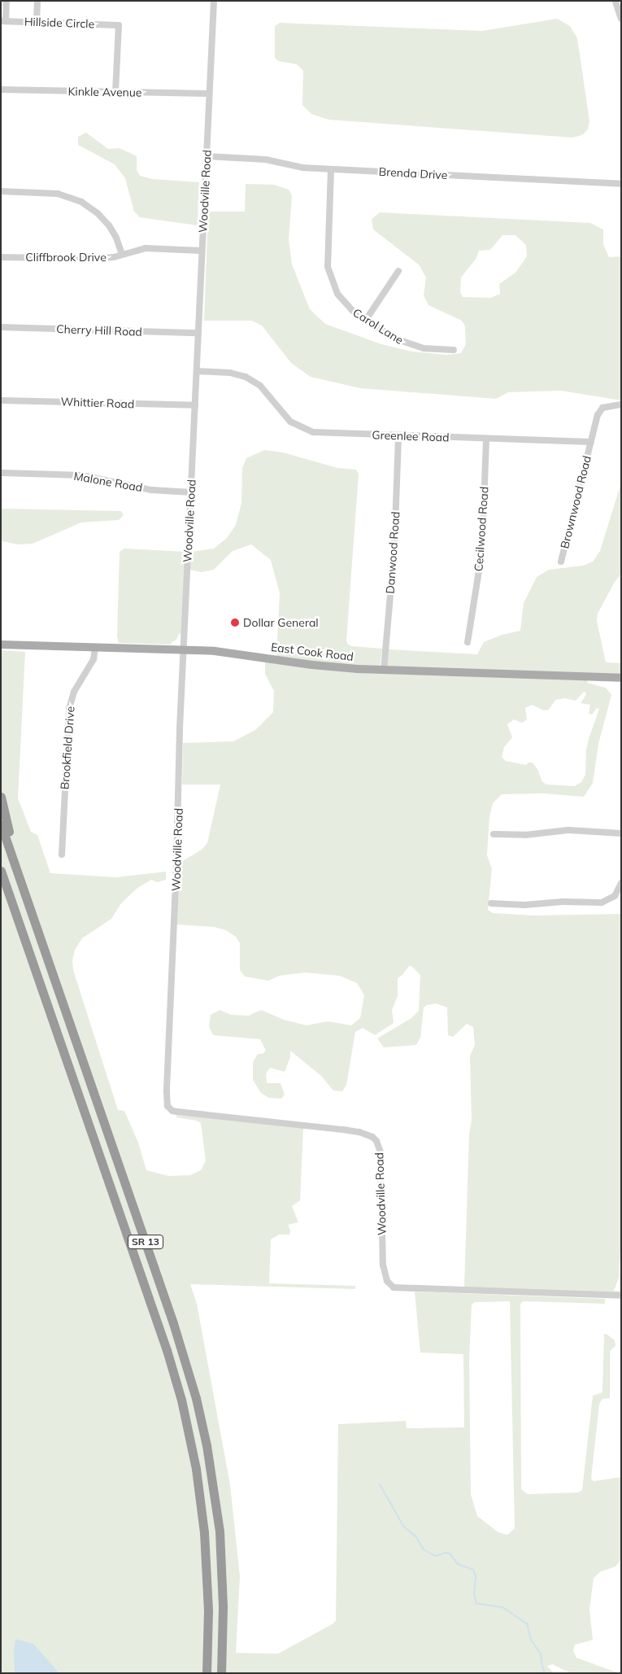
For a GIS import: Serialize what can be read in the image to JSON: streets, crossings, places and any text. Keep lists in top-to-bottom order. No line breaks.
{"streets":{"highway":["SR 13"],"main road":["East Cook Road"],"street":["Hillside Circle","Kinkle Avenue","Brenda Drive","Woodville Road","Cliffbrook Drive","Carol Lane","Cherry Hill Road","Whittier Road","Greenlee Road","Malone Road","Brownwood Road","Cecilwood Road","Danwood Road","Brookfield Drive"]},"crossings":[["Hillside Circle","Kinkle Avenue"],["Kinkle Avenue","Woodville Road"],["Brenda Drive","Woodville Road"],["Brenda Drive","Carol Lane"],["Woodville Road","Cliffbrook Drive"],["Woodville Road","Cherry Hill Road"],["Woodville Road","Whittier Road"],["Woodville Road","Greenlee Road"],["Woodville Road","Malone Road"],["Woodville Road","East Cook Road"],["Greenlee Road","Brownwood Road"],["Greenlee Road","Cecilwood Road"],["Greenlee Road","Danwood Road"],["Danwood Road","East Cook Road"],["East Cook Road","Brookfield Drive"]],"places":["Dollar General"]}
